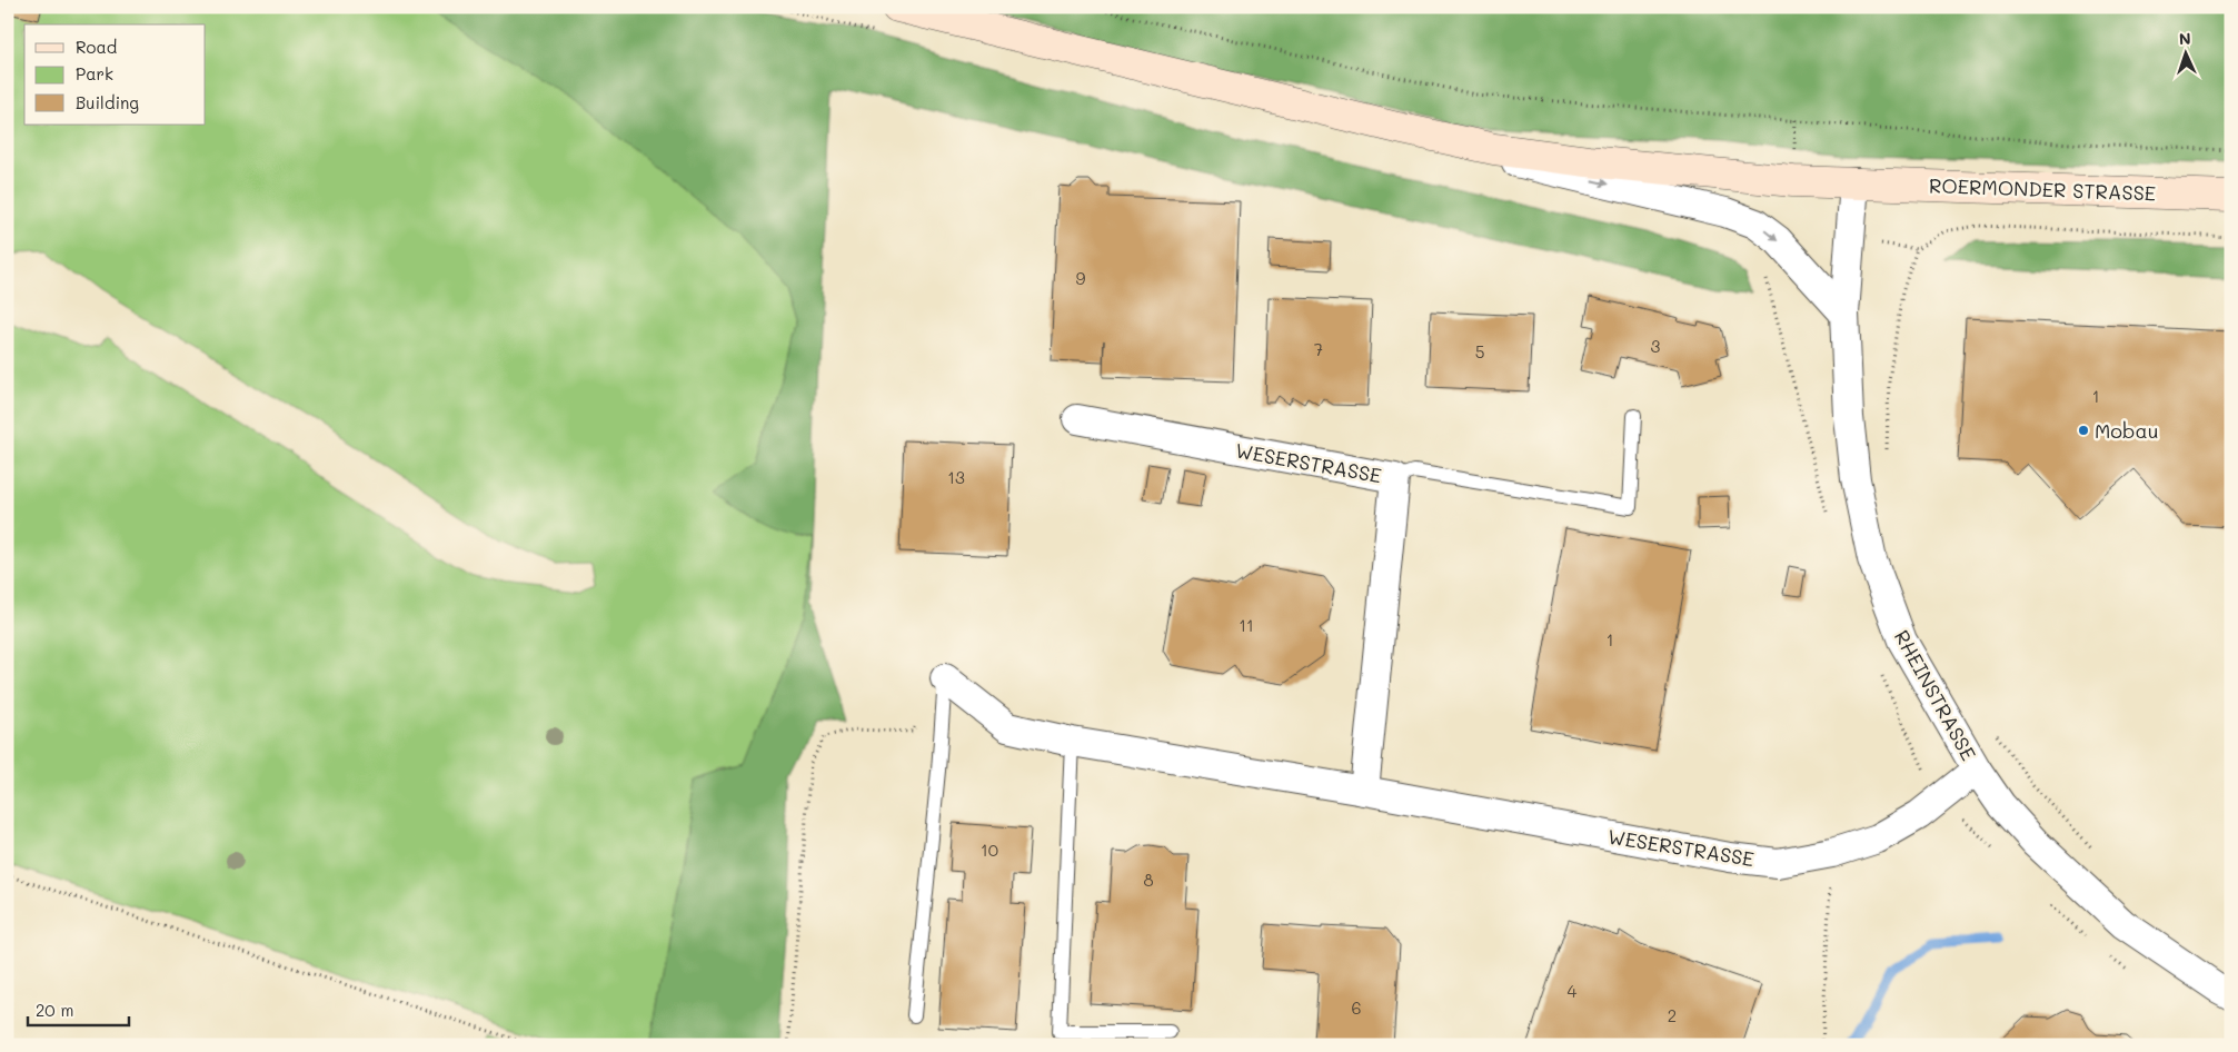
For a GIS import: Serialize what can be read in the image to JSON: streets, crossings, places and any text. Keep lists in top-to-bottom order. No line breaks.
{"streets":{"main road":["ROERMONDER STRASSE"],"street":["WESERSTRASSE","RHEINSTRASSE"]},"crossings":[["ROERMONDER STRASSE","RHEINSTRASSE"],["WESERSTRASSE","RHEINSTRASSE"]],"places":["Mobau"],"house_numbers":["9","3","7","5","1","13","11","1","10","8","4","6","2"],"legend":["Road","Park","Building"],"scale_bar":"20 m","north":"top"}
